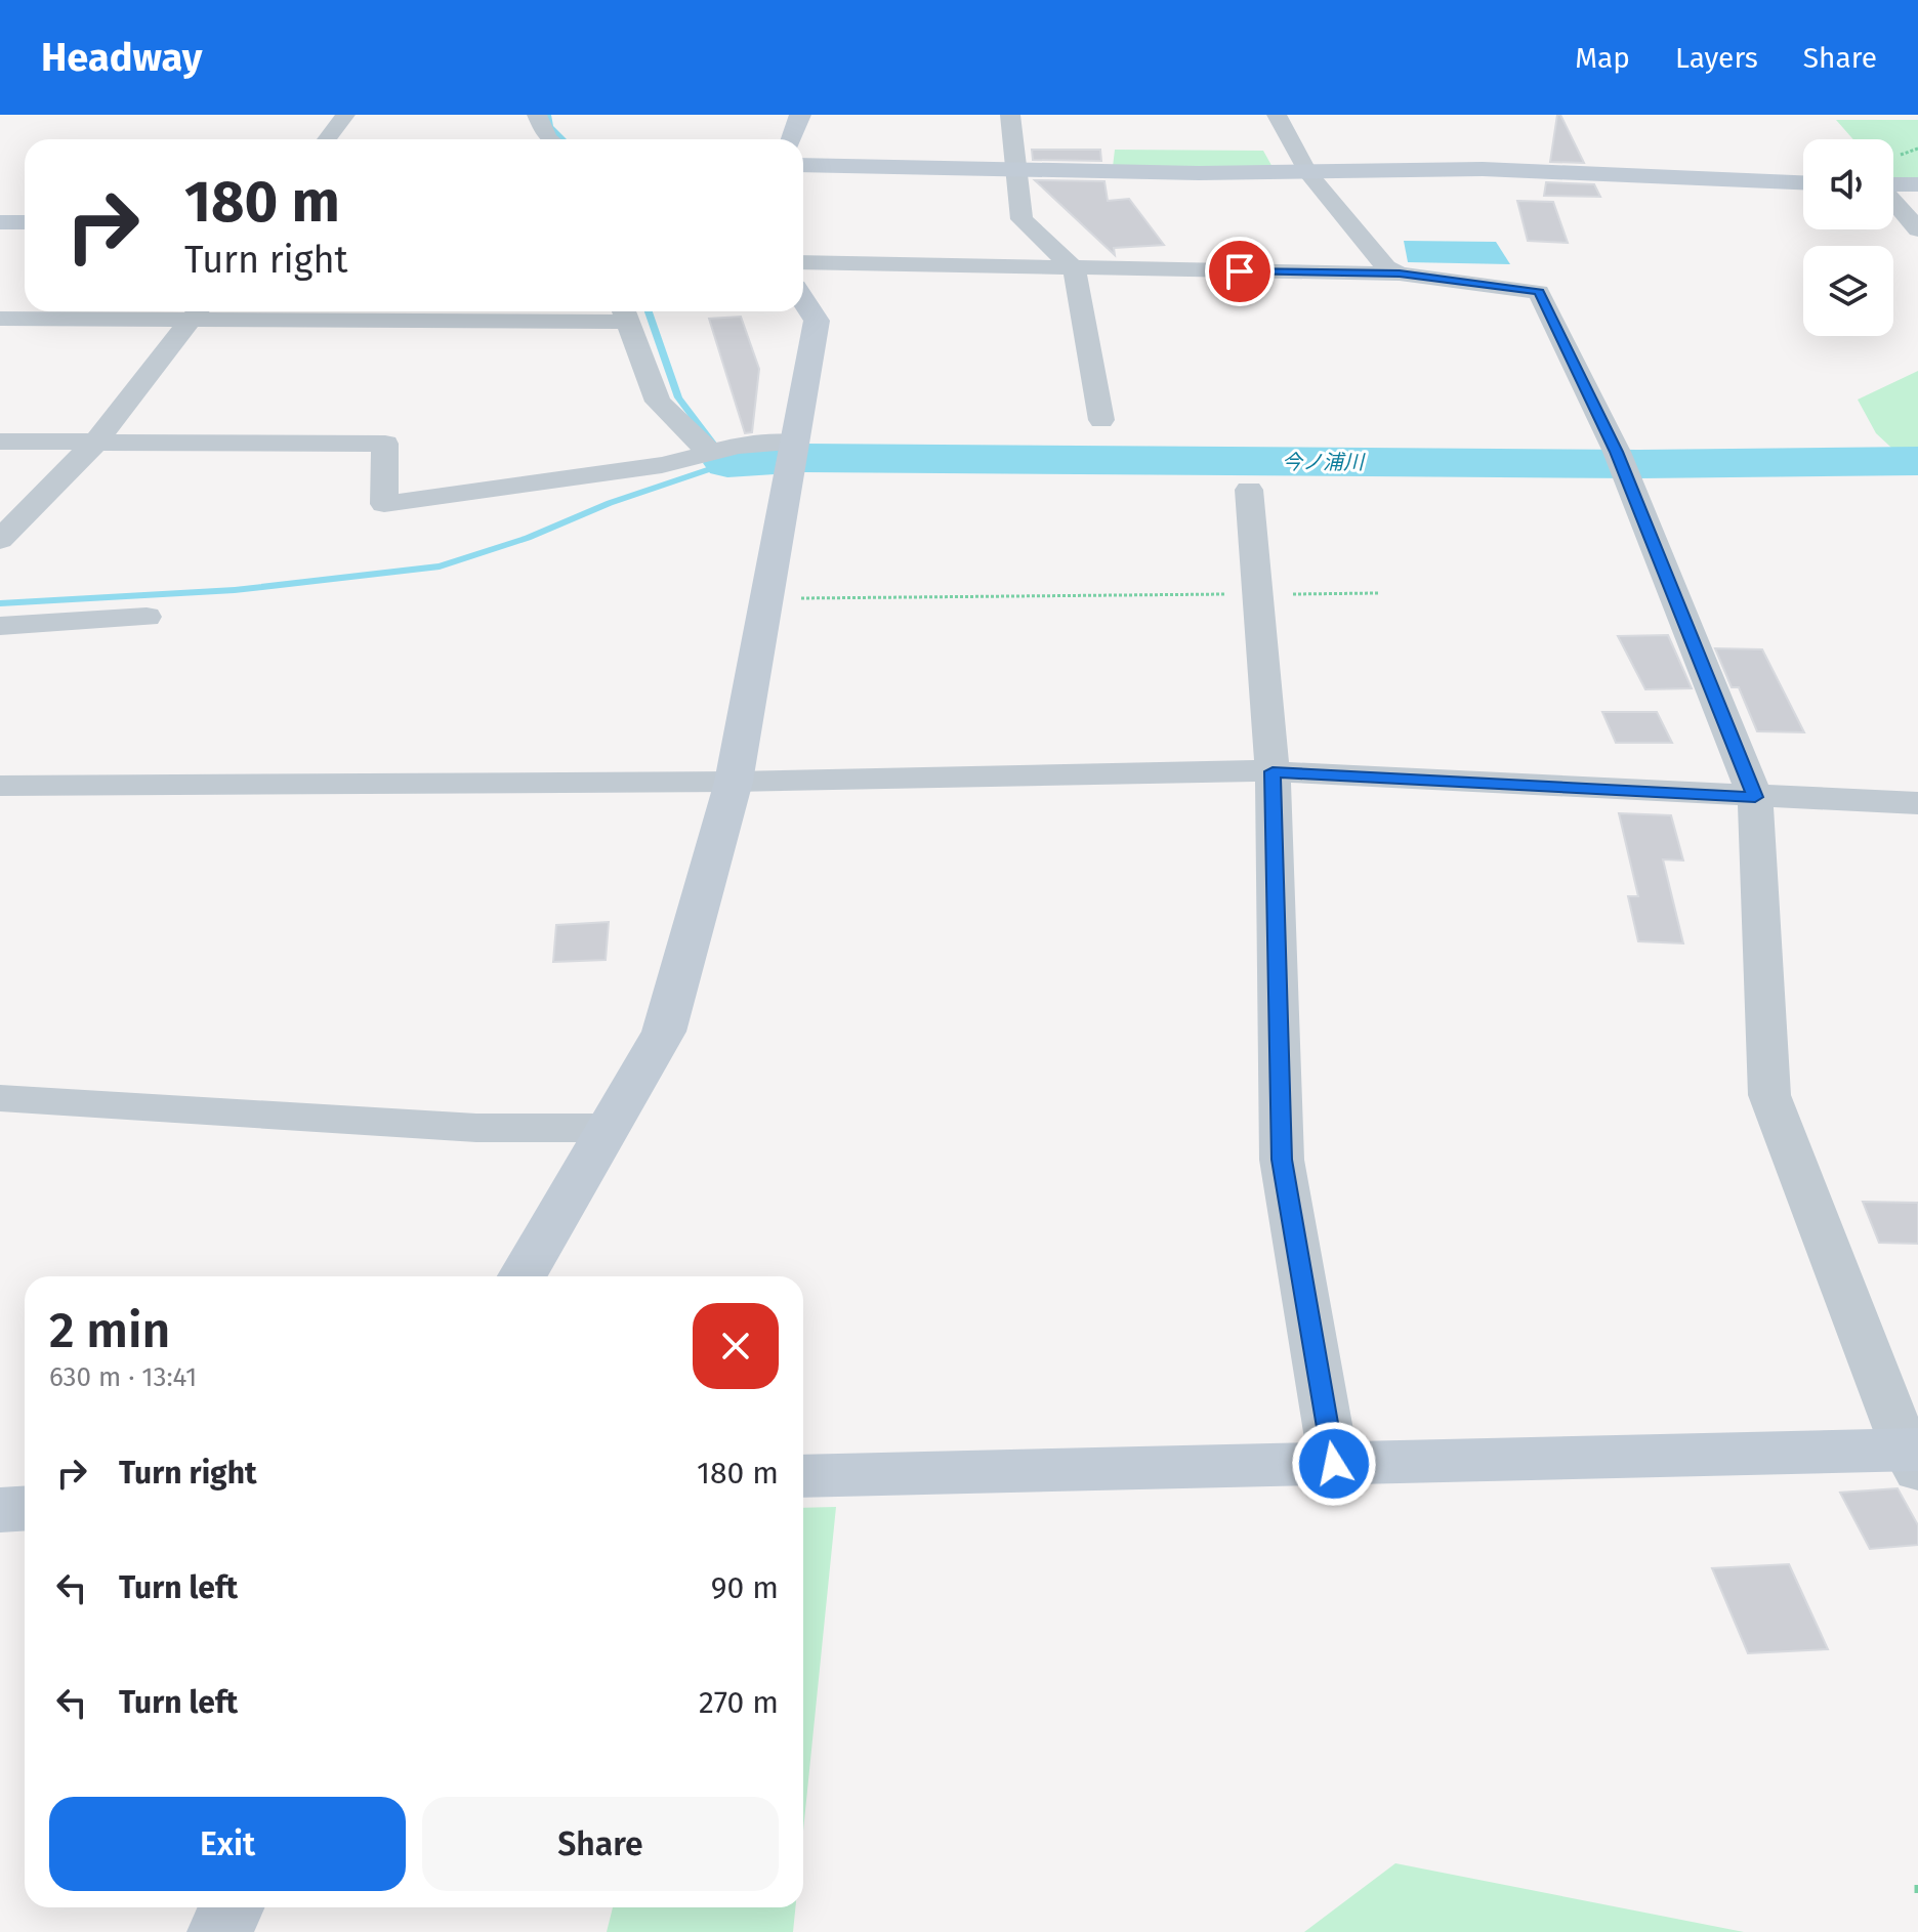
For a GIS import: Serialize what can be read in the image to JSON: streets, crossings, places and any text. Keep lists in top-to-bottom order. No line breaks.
{"water":["今ノ浦川"],"page":{"header":"Headway","nav":["Map","Layers","Share"],"turn":["180 m","Turn right"],"heading":["2 min","630 m · 13:41"],"list":[{"name":"Turn right","value":"180 m"},{"name":"Turn left","value":"90 m"},{"name":"Turn left","value":"270 m"}],"buttons":["Exit","Share"]}}
